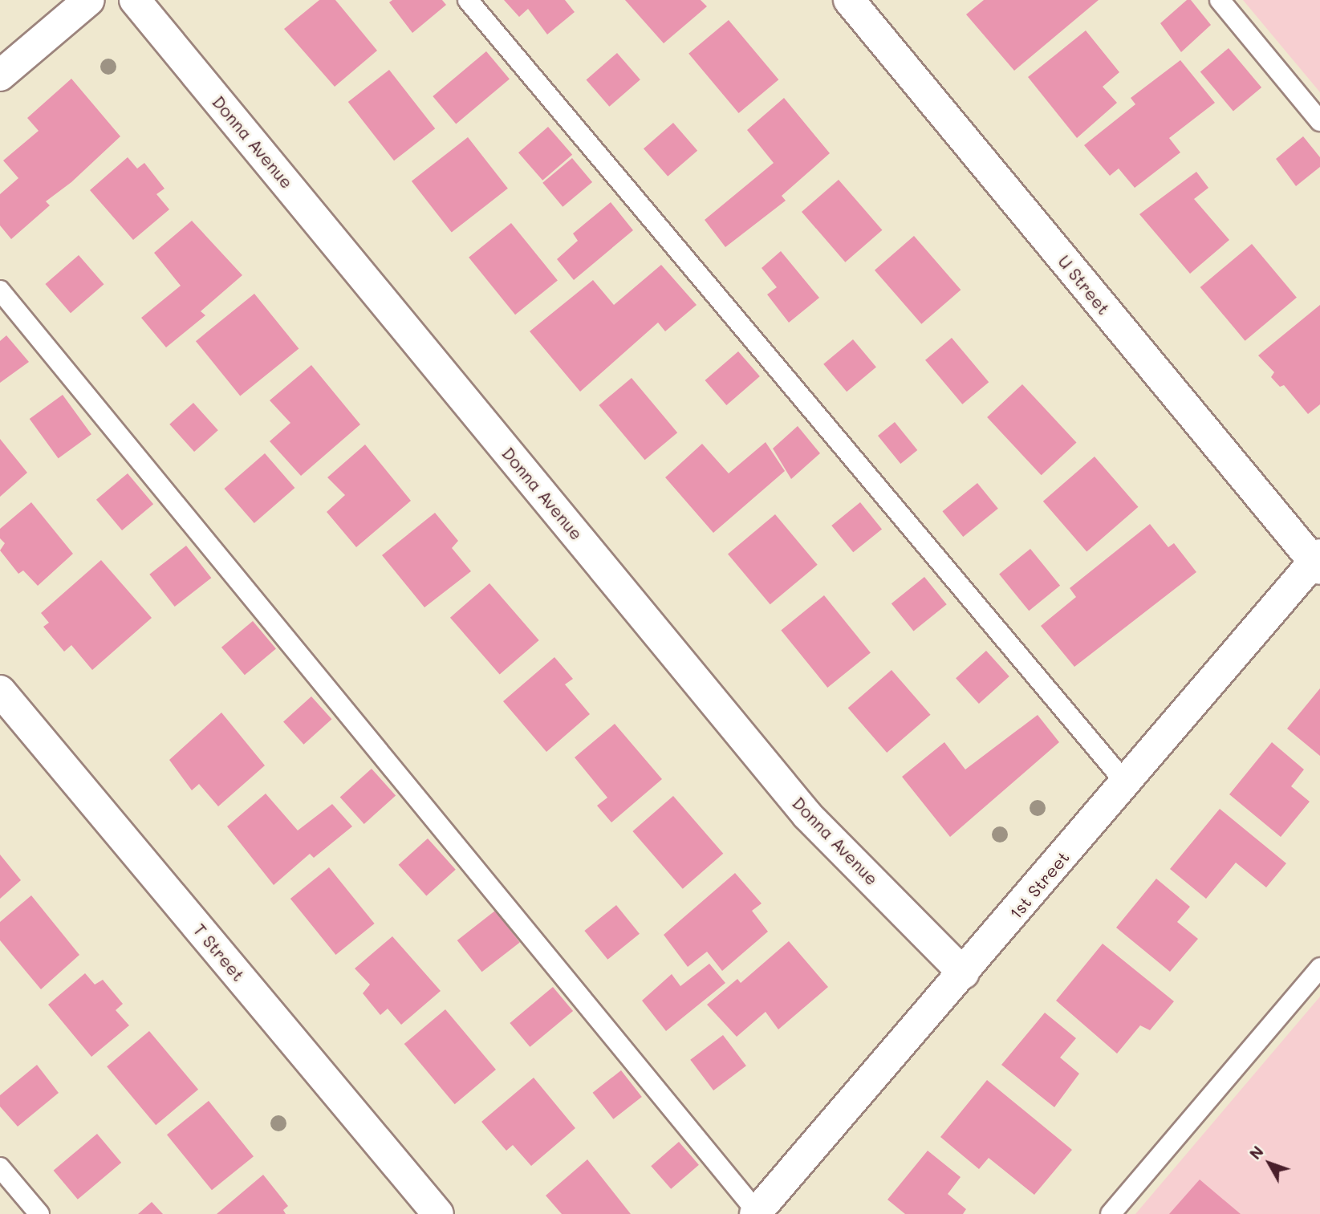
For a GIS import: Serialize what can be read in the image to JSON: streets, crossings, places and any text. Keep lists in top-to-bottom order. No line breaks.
{"streets":{"street":["Donna Avenue","U Street","1st Street","T Street"]},"crossings":[["Donna Avenue","1st Street"],["U Street","1st Street"]],"north":"top left"}
